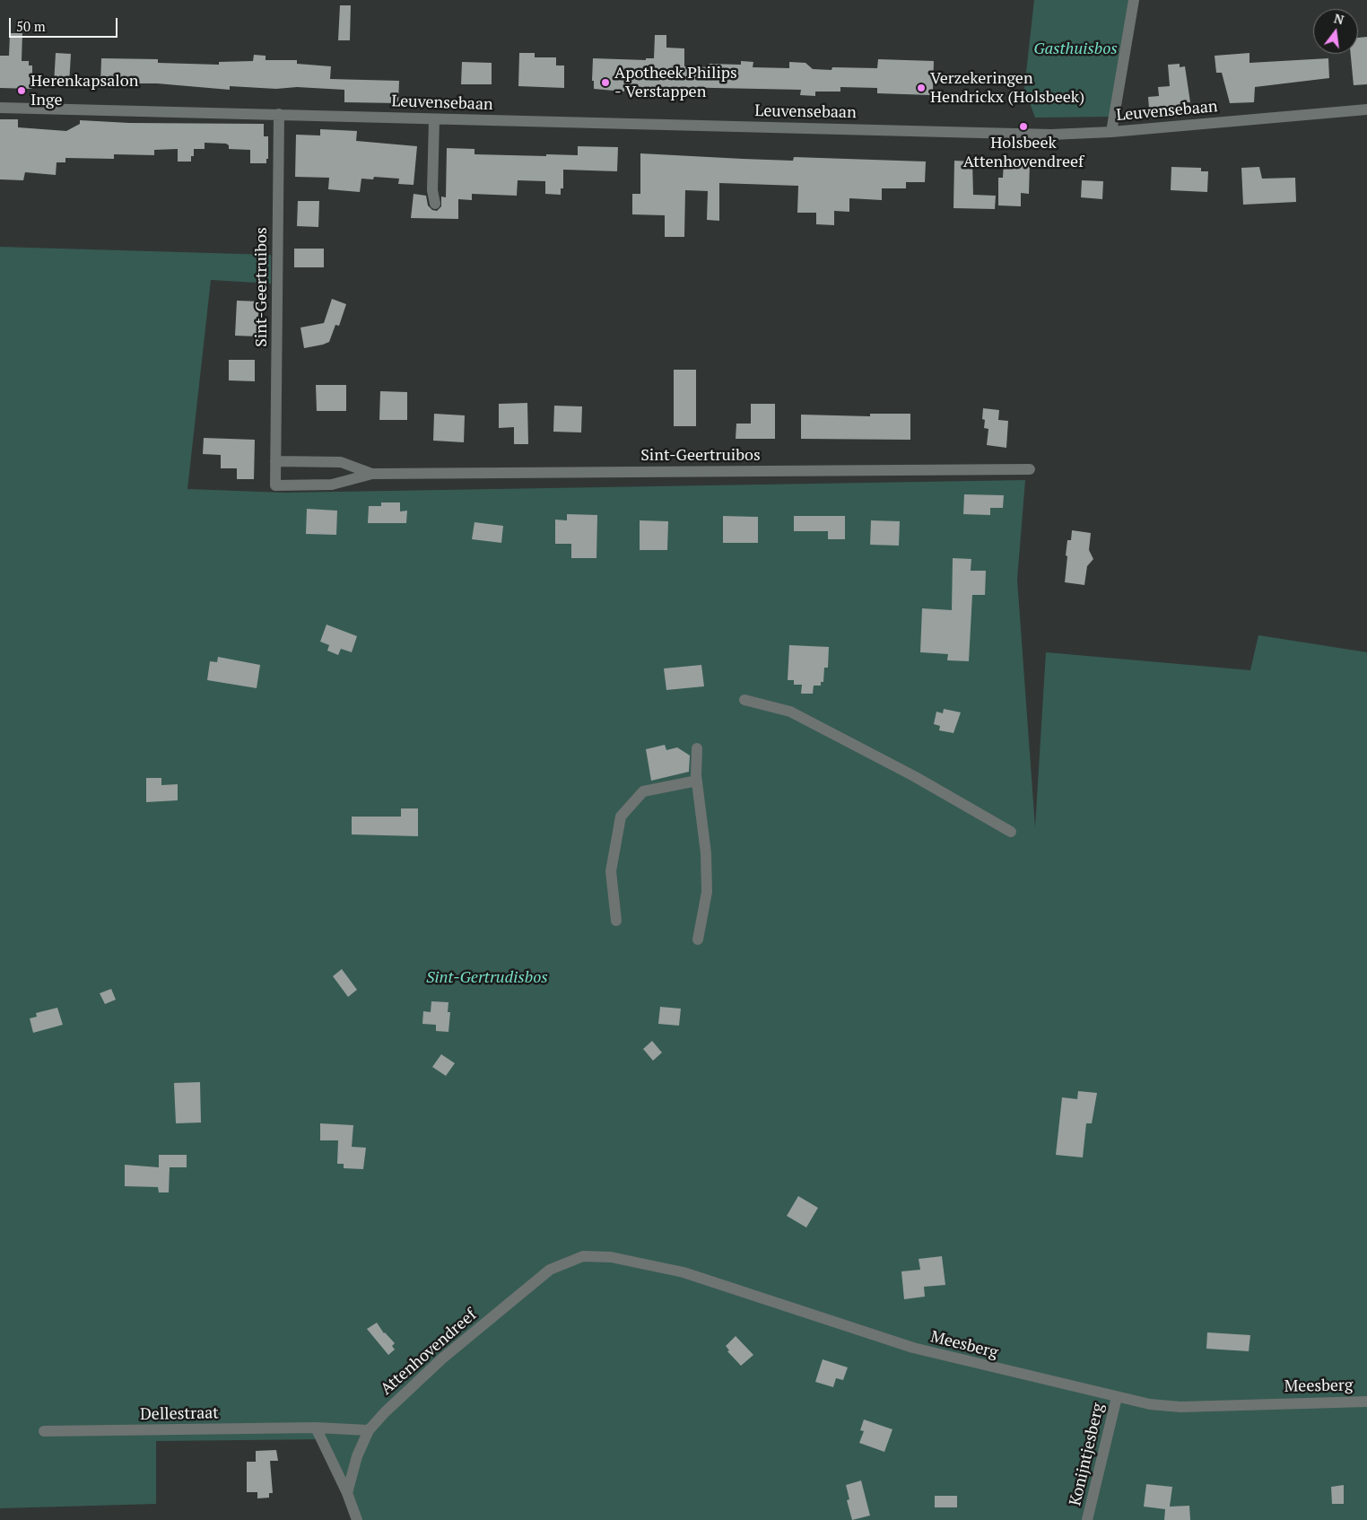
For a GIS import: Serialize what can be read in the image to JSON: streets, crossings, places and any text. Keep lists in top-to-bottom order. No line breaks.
{"streets":{"street":["Leuvensebaan","Sint-Geertruibos","Meesberg","Attenhovendreef","Dellestraat","Konijntjesberg"]},"crossings":[["Leuvensebaan","Sint-Geertruibos"],["Meesberg","Attenhovendreef"],["Meesberg","Konijntjesberg"],["Attenhovendreef","Dellestraat"]],"parks":["Gasthuisbos","Sint-Gertrudisbos"],"places":["Apotheek Philips - Verstappen","Verzekeringen Hendrickx (Holsbeek)","Herenkapsalon Inge","Holsbeek Attenhovendreef"],"scale_bar":"50 m","north":"top"}
